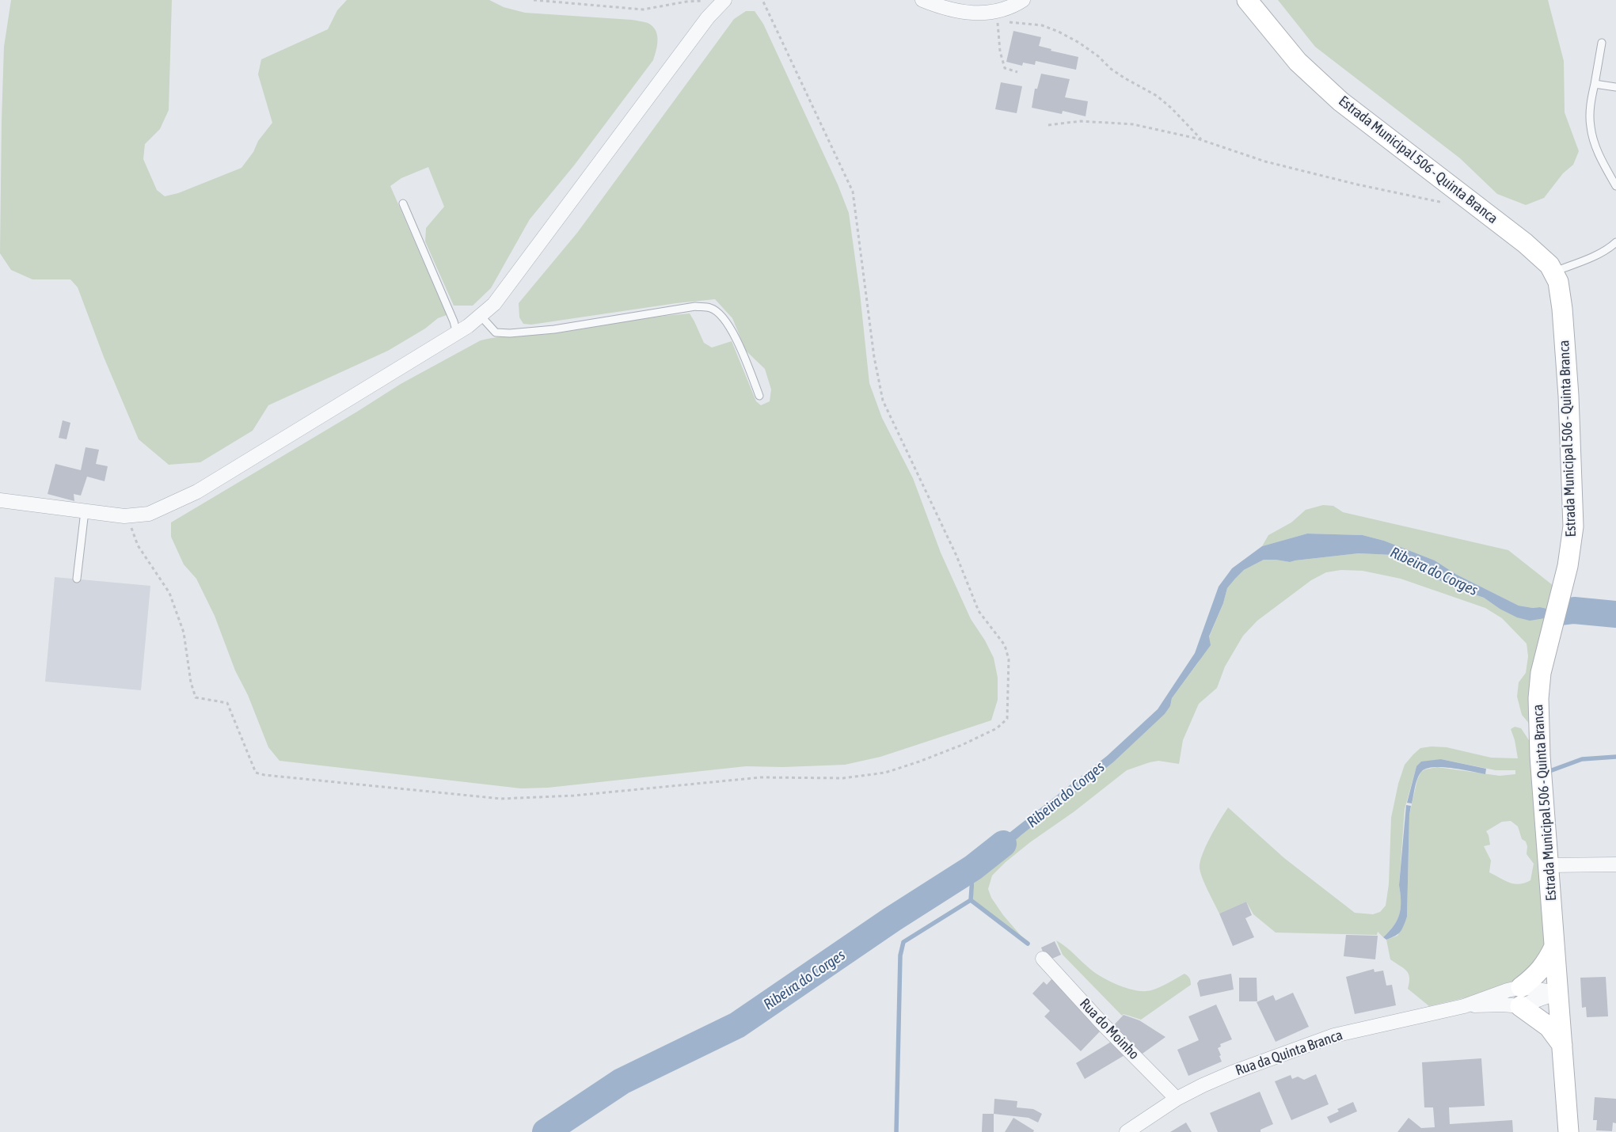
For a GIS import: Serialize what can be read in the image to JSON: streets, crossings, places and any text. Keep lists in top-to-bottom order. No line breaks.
{"streets":{"main road":["Estrada Municipal 506 - Quinta Branca"],"street":["Rua do Moinho","Rua da Quinta Branca"]},"crossings":[["Estrada Municipal 506 - Quinta Branca","Rua da Quinta Branca"],["Rua do Moinho","Rua da Quinta Branca"]],"water":["Ribeira do Corges"]}
